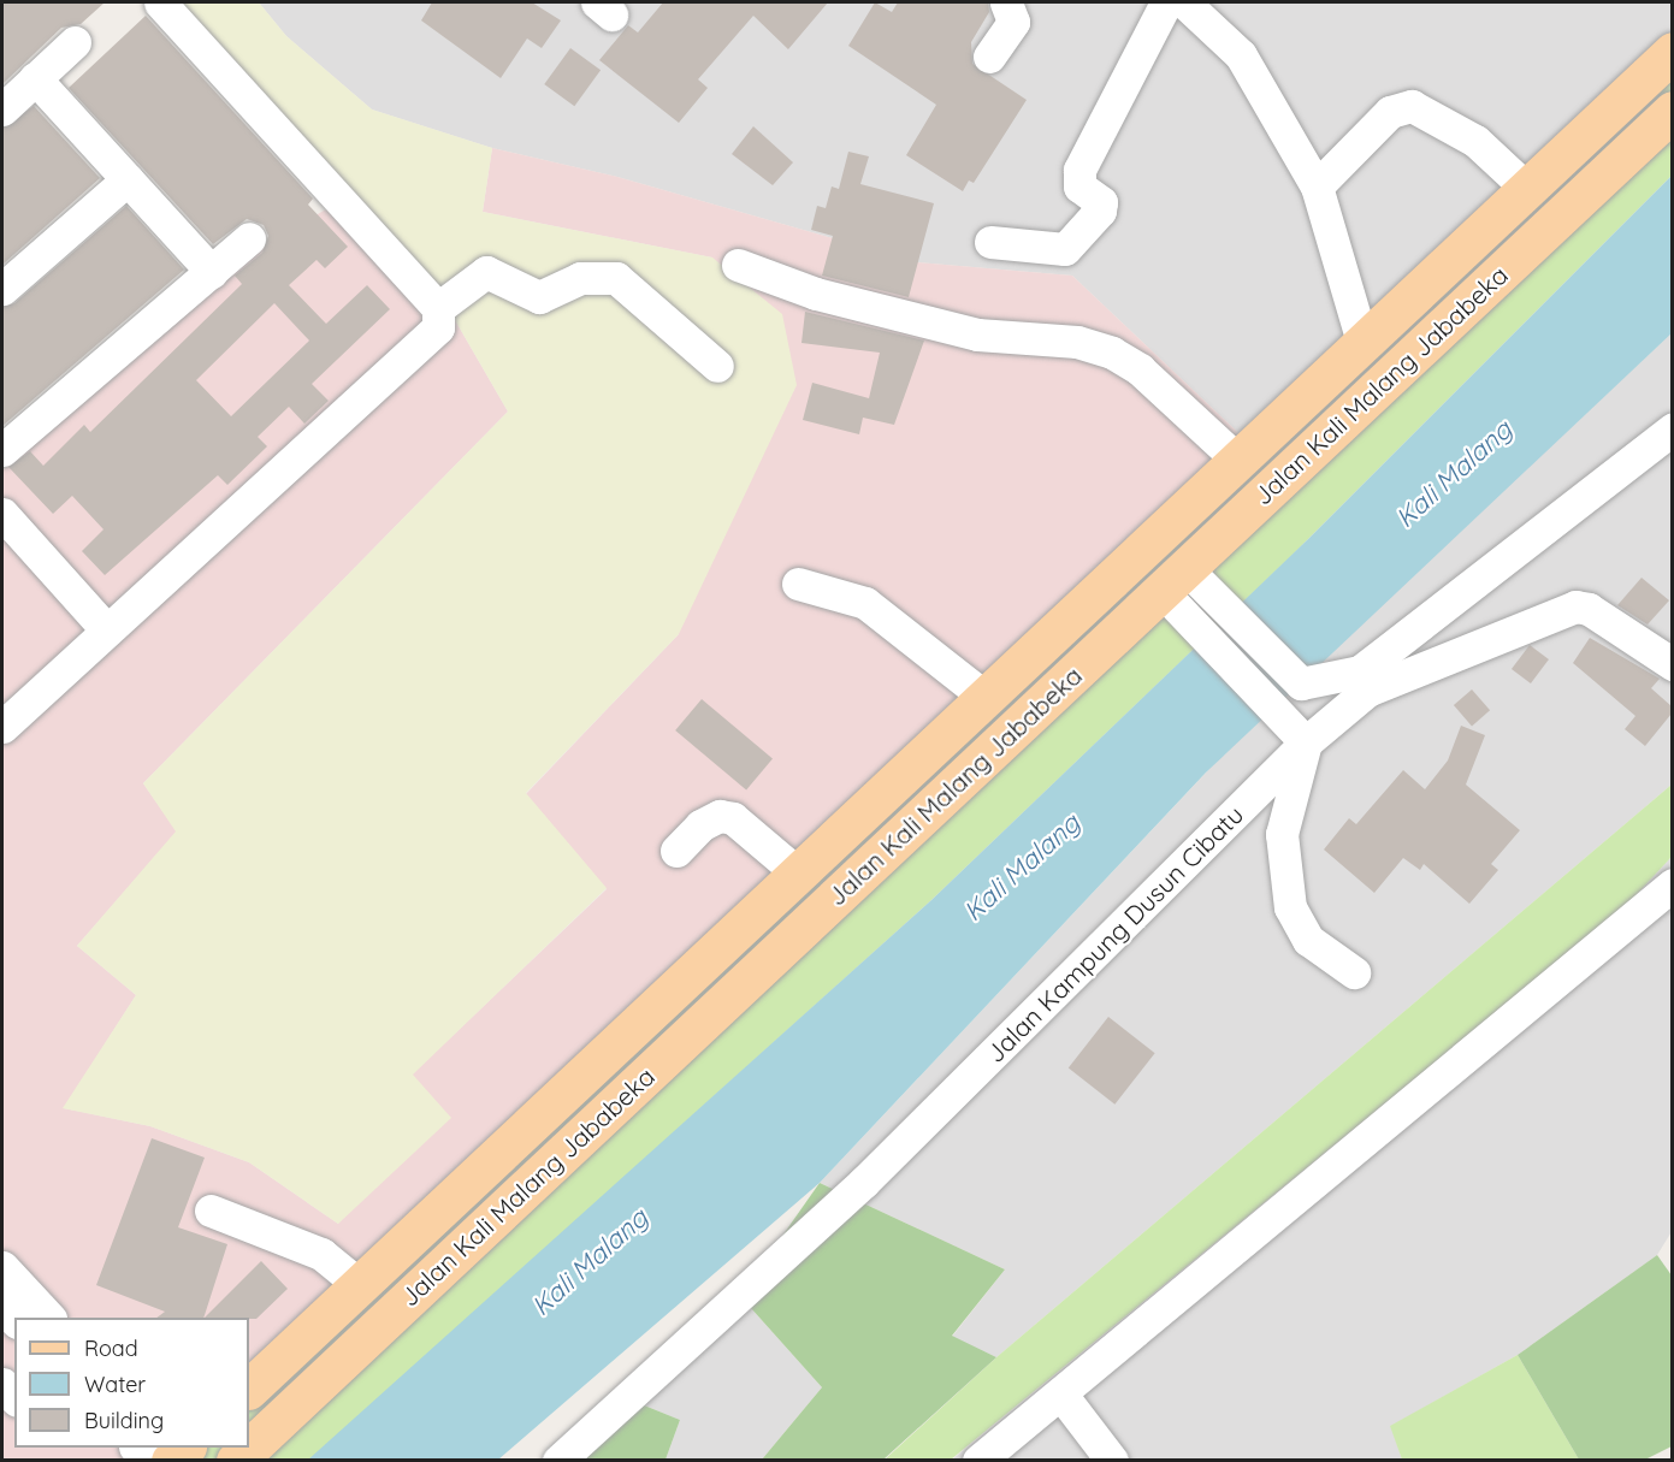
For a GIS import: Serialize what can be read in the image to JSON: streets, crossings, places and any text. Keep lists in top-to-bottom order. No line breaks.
{"streets":{"main road":["Jalan Kali Malang Jababeka"],"street":["Jalan Kampung Dusun Cibatu"]},"water":["Kali Malang"],"legend":["Road","Water","Building"]}
